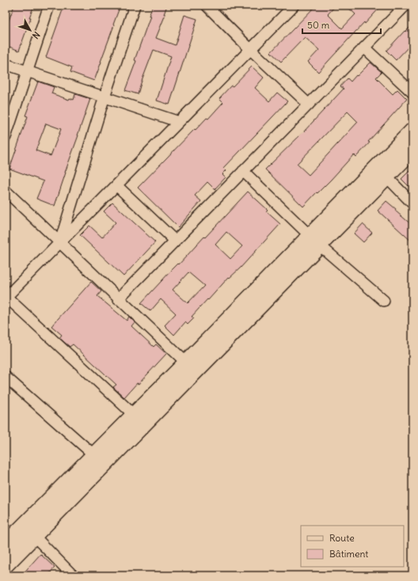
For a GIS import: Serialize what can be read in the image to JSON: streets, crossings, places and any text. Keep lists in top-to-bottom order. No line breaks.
{"legend":["Route","Bâtiment"],"scale_bar":"50 m","north":"bottom right"}
